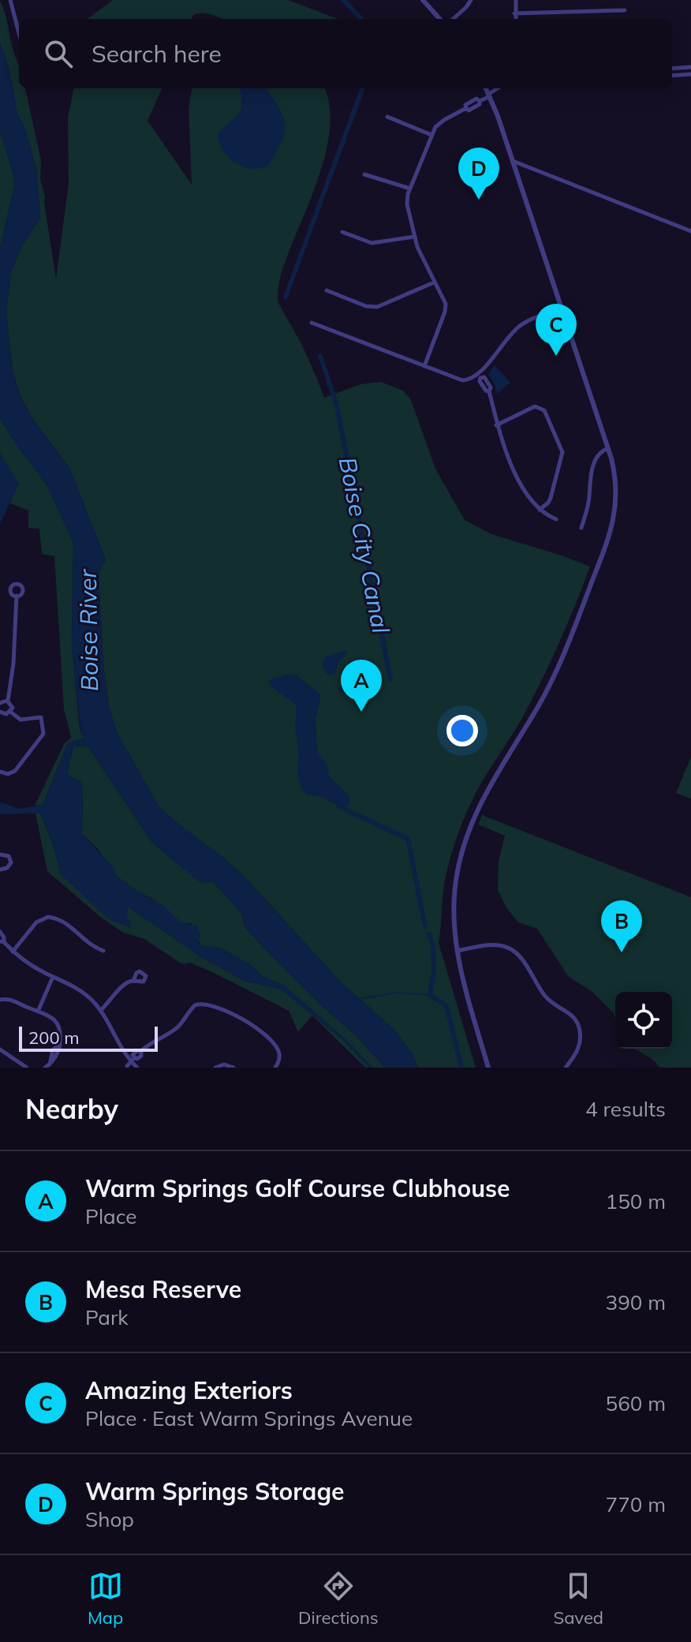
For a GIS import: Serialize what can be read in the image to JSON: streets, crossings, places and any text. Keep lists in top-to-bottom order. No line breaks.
{"water":["Boise City Canal","Boise River"],"scale_bar":"200 m","page":{"search":"Search here","pins":["D","C","A","B"],"scale":"200 m","heading":["Nearby","4 results"],"list":[{"mark":"A","name":"Warm Springs Golf Course Clubhouse","note":"Place","value":"150 m"},{"mark":"B","name":"Mesa Reserve","note":"Park","value":"390 m"},{"mark":"C","name":"Amazing Exteriors","note":"Place · East Warm Springs Avenue","value":"560 m"},{"mark":"D","name":"Warm Springs Storage","note":"Shop","value":"770 m"}],"nav":["Map","Directions","Saved"]}}
